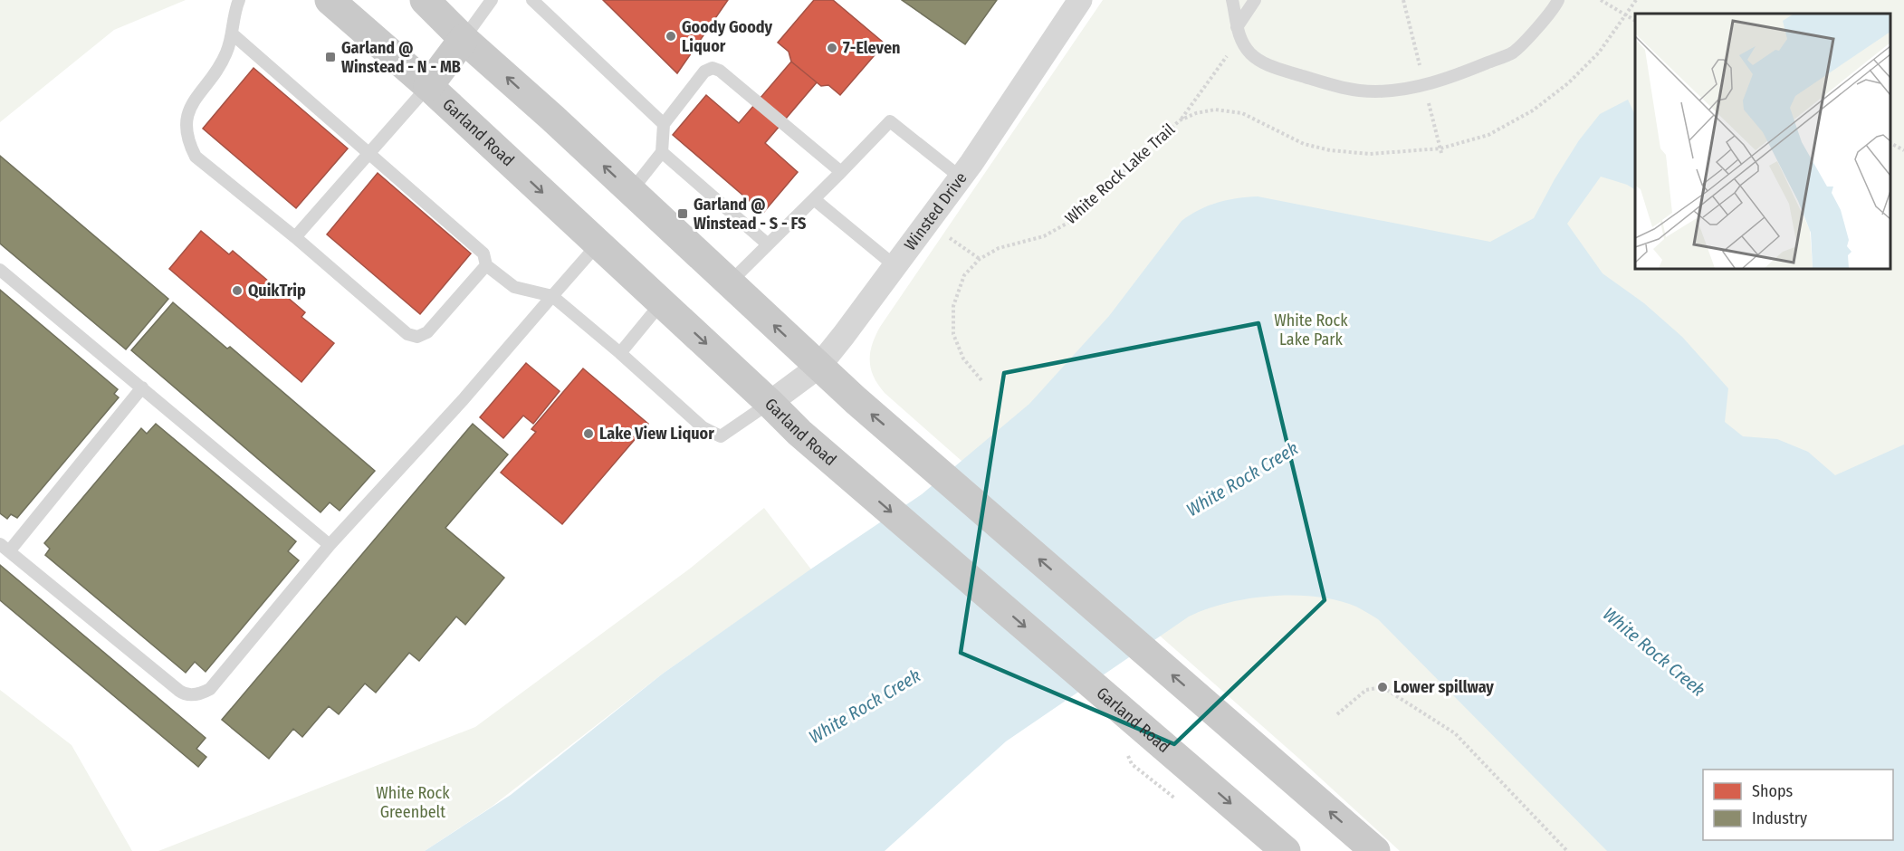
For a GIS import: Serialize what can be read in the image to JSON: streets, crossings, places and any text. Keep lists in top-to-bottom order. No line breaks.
{"streets":{"main road":["Garland Road"],"street":["Winsted Drive"],"path":["White Rock Lake Trail"]},"crossings":[["Garland Road","Winsted Drive"]],"water":["White Rock Creek"],"parks":["White Rock Lake Park","White Rock Greenbelt"],"places":{"other":["Goody Goody Liquor","7-Eleven","QuikTrip","Lake View Liquor","Lower spillway"],"transit":["Garland @ Winstead - N - MB","Garland @ Winstead - S - FS"]},"legend":["Shops","Industry"]}
